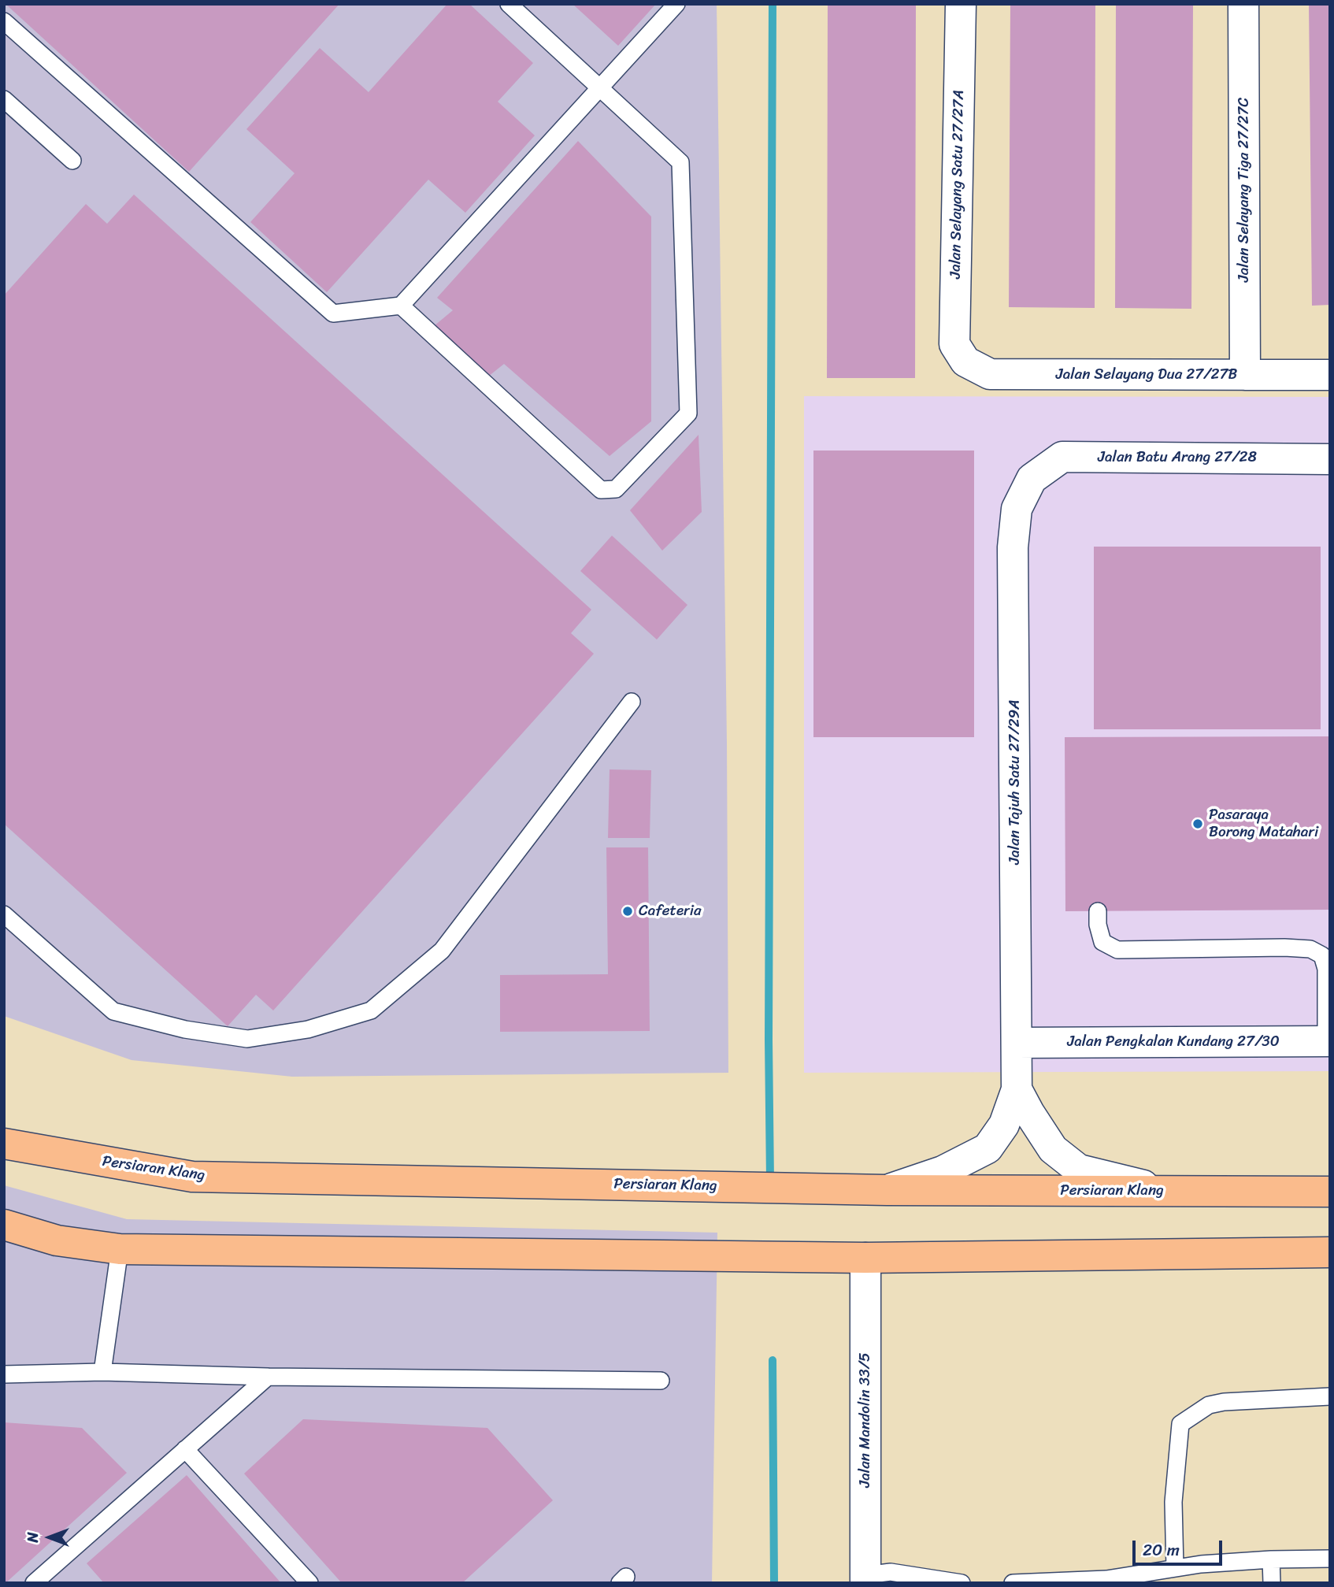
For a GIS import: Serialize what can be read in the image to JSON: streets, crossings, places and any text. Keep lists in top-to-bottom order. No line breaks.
{"streets":{"main road":["Persiaran Klang"],"street":["Jalan Selayang Satu 27/27A","Jalan Selayang Tiga 27/27C","Jalan Selayang Dua 27/27B","Jalan Batu Arang 27/28","Jalan Tajuh Satu 27/29A","Jalan Pengkalan Kundang 27/30","Jalan Mandolin 33/5"]},"crossings":[["Jalan Selayang Satu 27/27A","Jalan Selayang Dua 27/27B"],["Jalan Selayang Tiga 27/27C","Jalan Selayang Dua 27/27B"],["Jalan Batu Arang 27/28","Jalan Tajuh Satu 27/29A"],["Jalan Tajuh Satu 27/29A","Jalan Pengkalan Kundang 27/30"],["Jalan Tajuh Satu 27/29A","Persiaran Klang"]],"places":["Pasaraya Borong Matahari","Cafeteria"],"scale_bar":"20 m","north":"left"}
